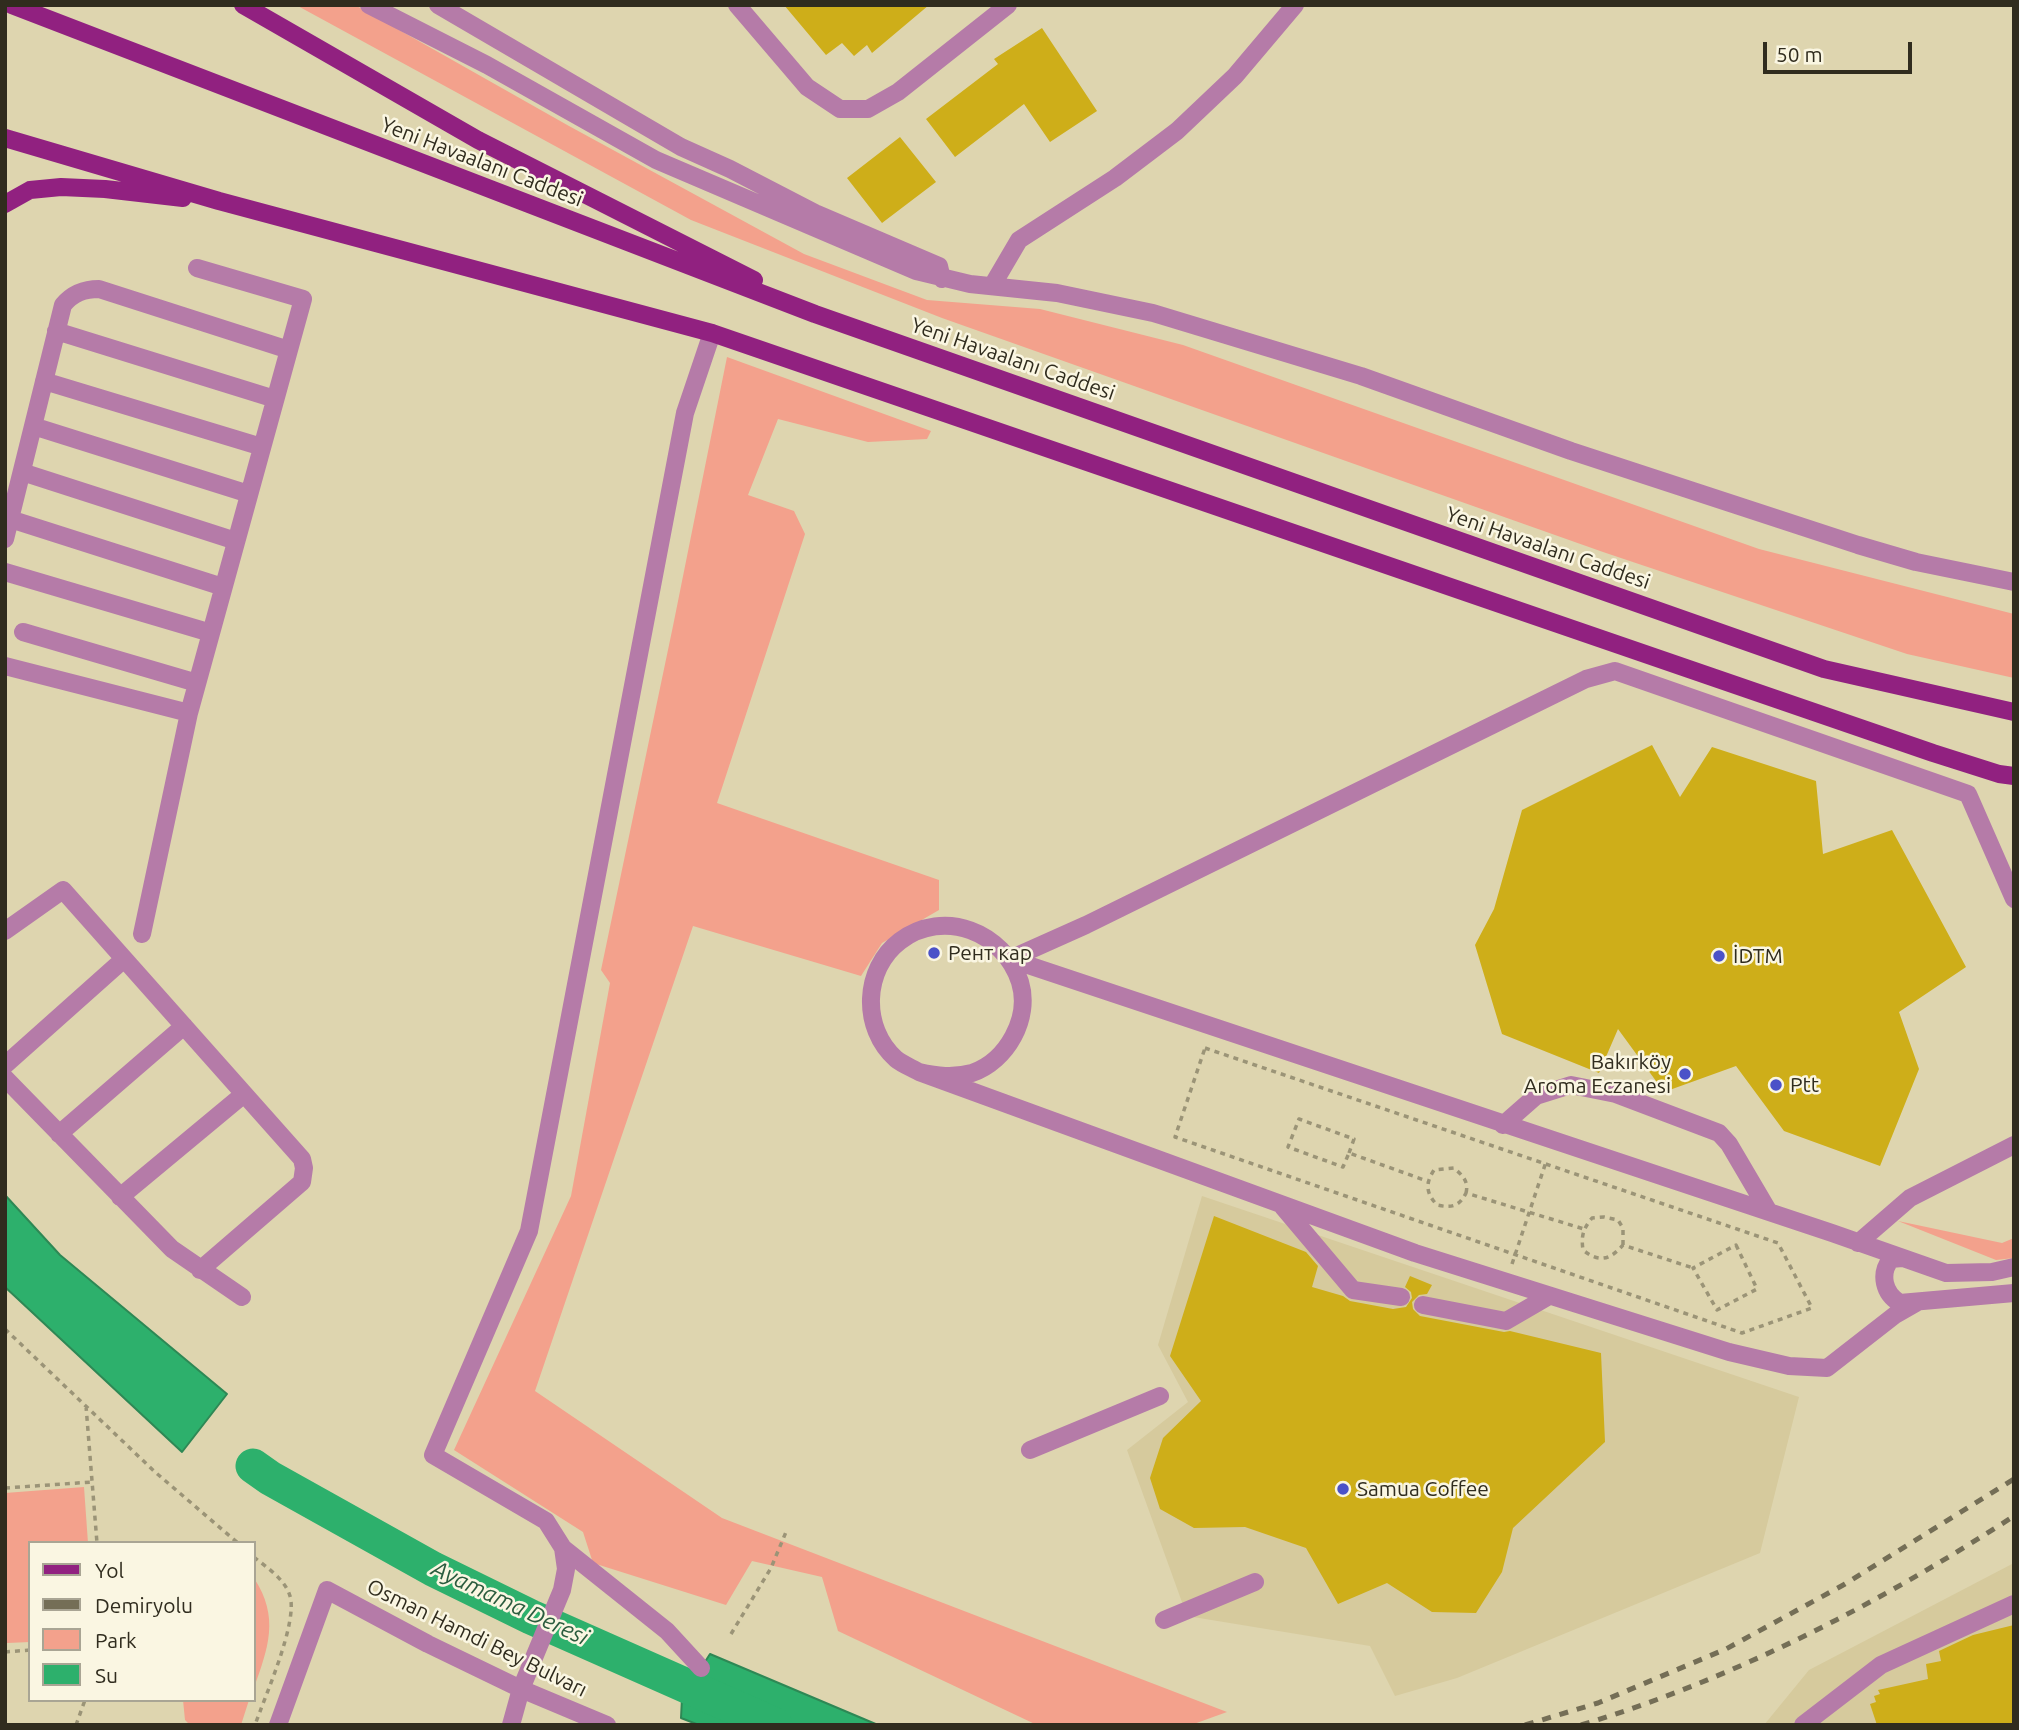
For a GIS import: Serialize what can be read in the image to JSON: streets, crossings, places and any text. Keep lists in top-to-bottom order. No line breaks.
{"streets":{"main road":["Yeni Havaalanı Caddesi"],"street":["Osman Hamdi Bey Bulvarı"]},"water":["Ayamama Deresi"],"places":["Рент кар","İDTM","Bakırköy Aroma Eczanesi","Ptt","Samua Coffee"],"legend":["Yol","Demiryolu","Park","Su"],"scale_bar":"50 m"}
